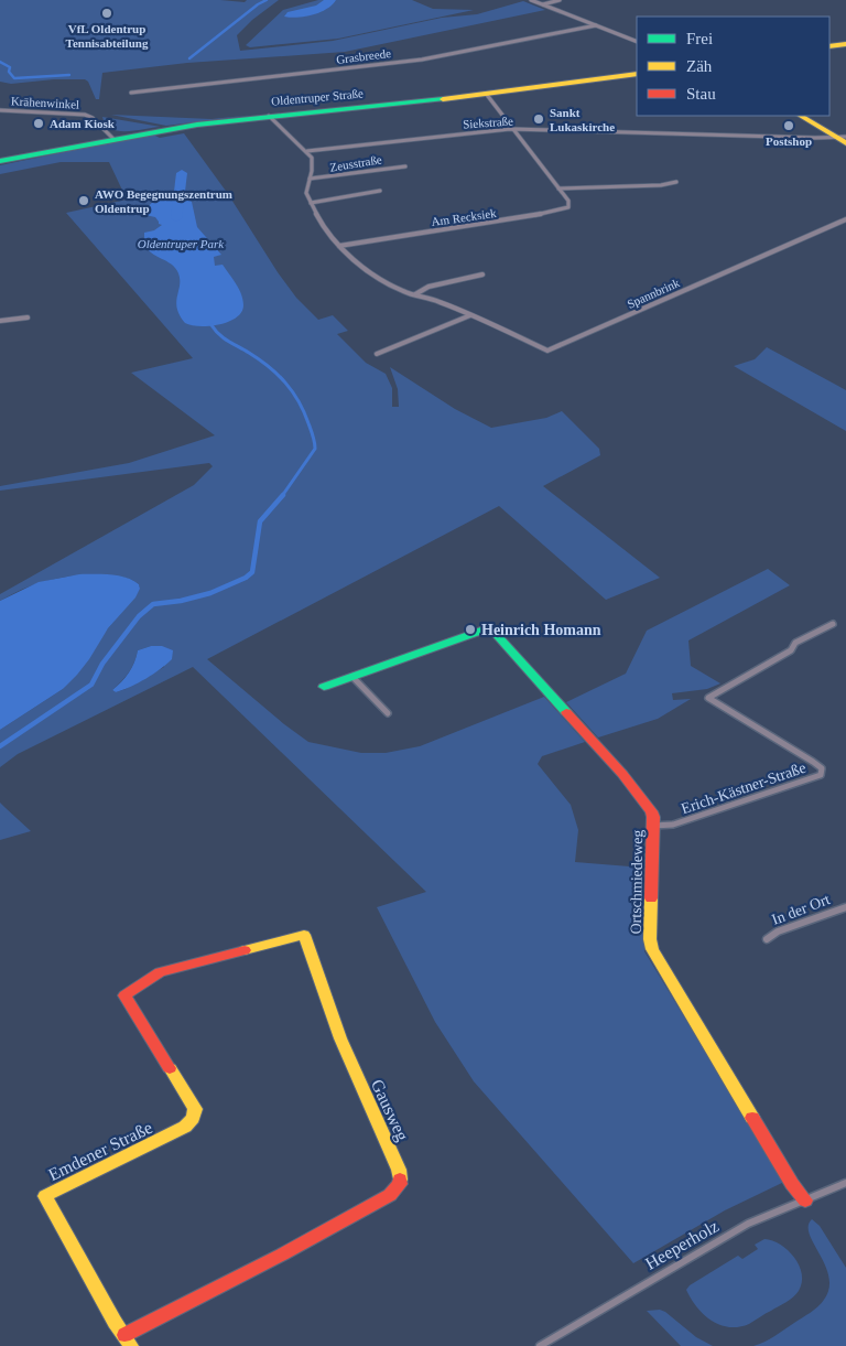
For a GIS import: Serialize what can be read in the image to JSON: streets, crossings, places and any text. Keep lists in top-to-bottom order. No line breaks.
{"streets":{"street":["Grasbreede","Oldentruper Straße","Krähenwinkel","Siekstraße","Zeusstraße","Am Recksiek","Spannbrink","Erich-Kästner-Straße","Ortschmiedeweg","In der Ort","Gausweg","Emdener Straße","Heeperholz"]},"crossings":[["Oldentruper Straße","Krähenwinkel"],["Oldentruper Straße","Am Recksiek"],["Siekstraße","Am Recksiek"],["Siekstraße","Spannbrink"],["Zeusstraße","Spannbrink"],["Am Recksiek","Spannbrink"],["Erich-Kästner-Straße","Ortschmiedeweg"],["Ortschmiedeweg","Heeperholz"],["Gausweg","Emdener Straße"]],"parks":["Oldentruper Park"],"places":["VfL Oldentrup Tennisabteilung","Sankt Lukaskirche","Adam Kiosk","Postshop","AWO Begegnungszentrum Oldentrup","Heinrich Homann"],"legend":["Frei","Zäh","Stau"]}
